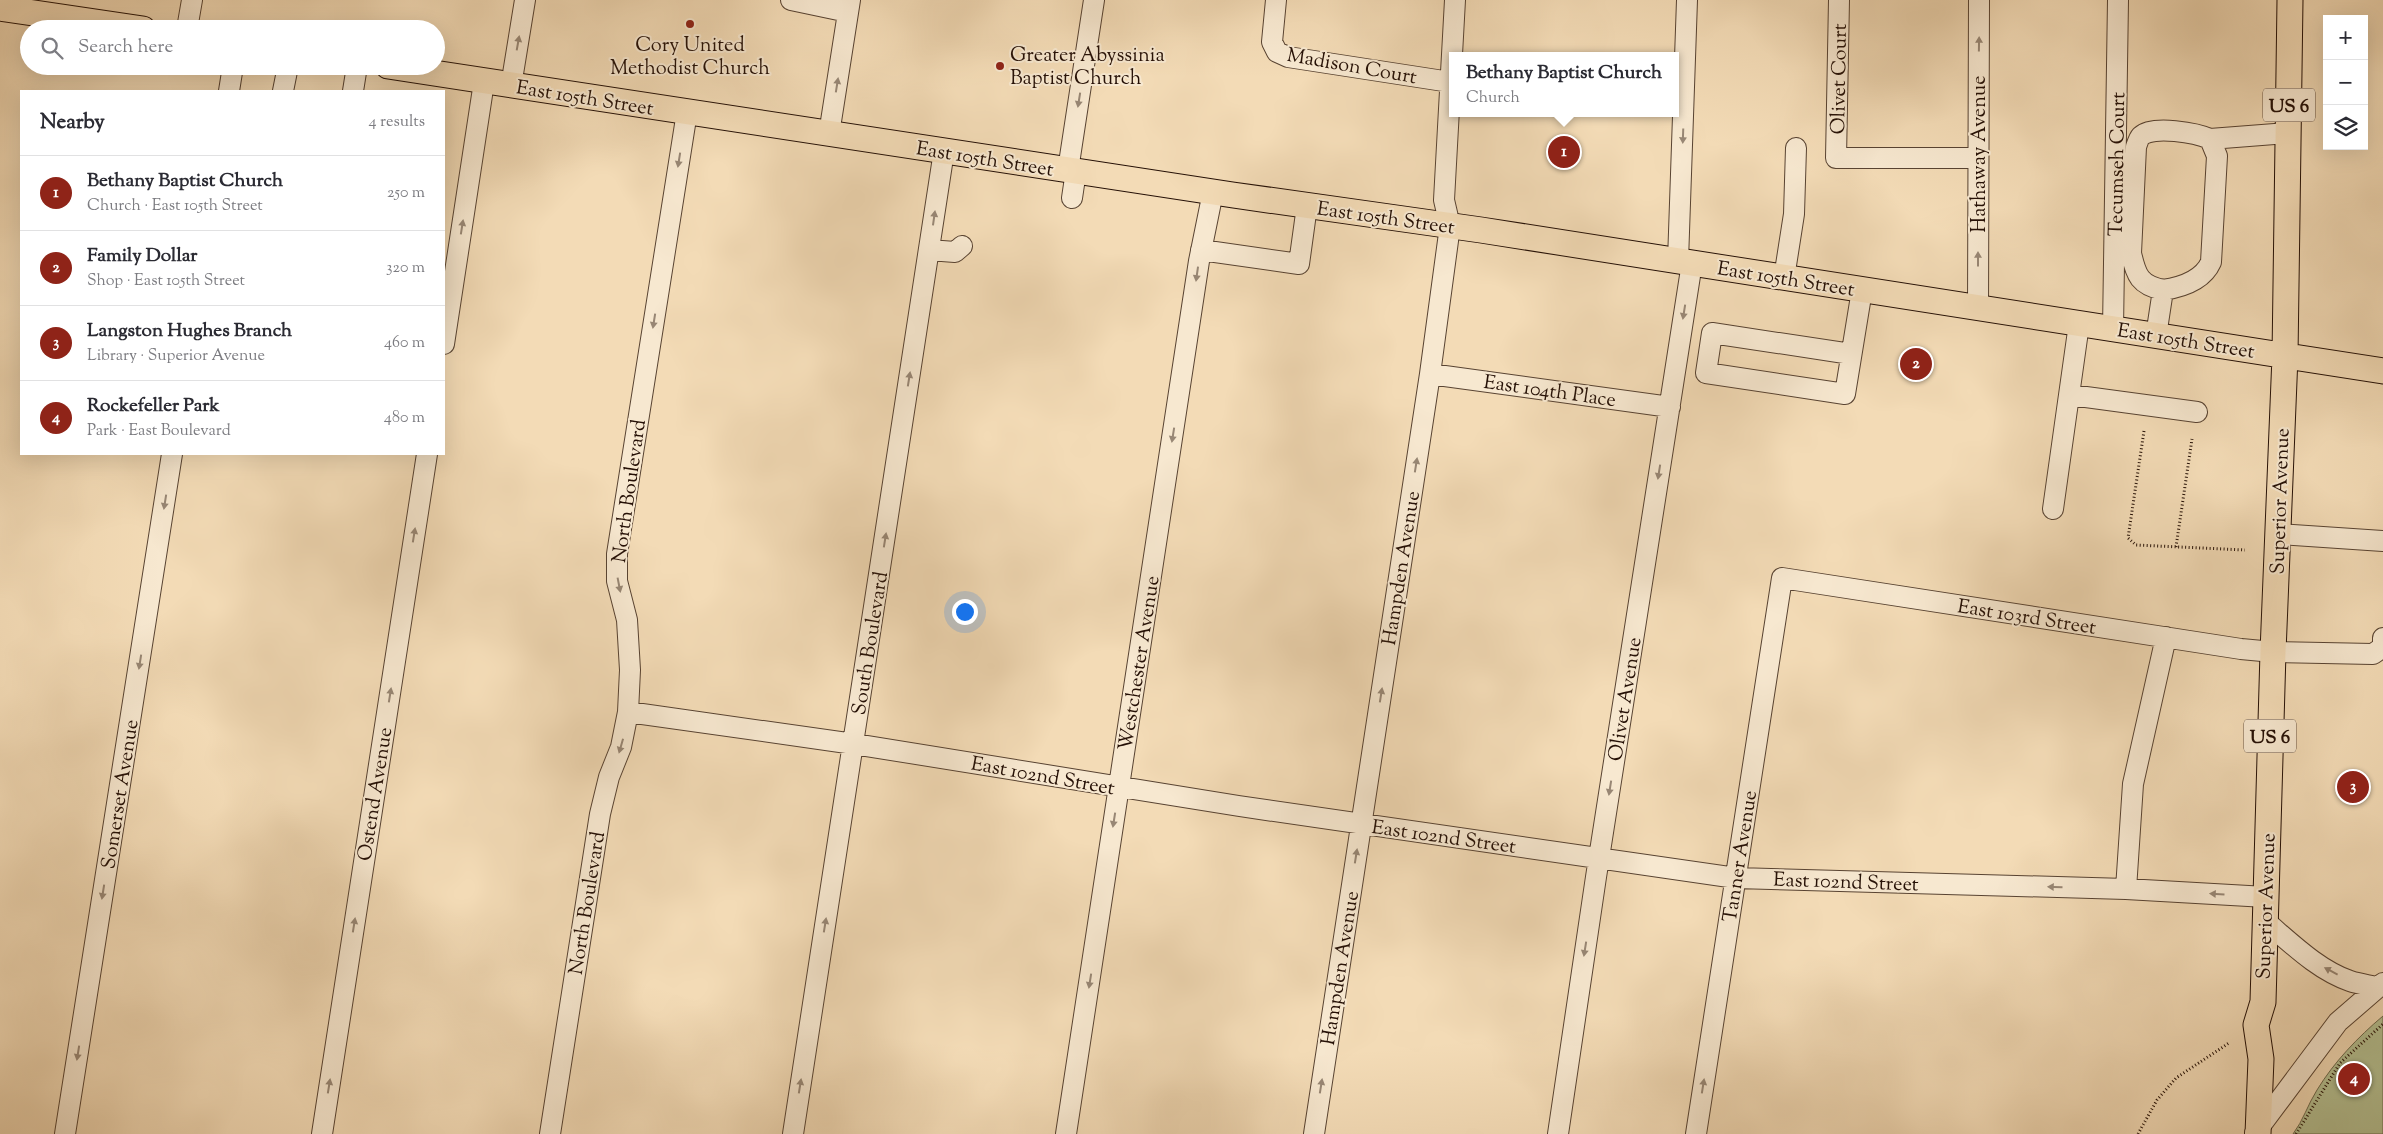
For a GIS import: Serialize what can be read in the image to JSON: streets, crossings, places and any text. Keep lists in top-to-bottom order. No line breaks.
{"streets":{"main road":["East 105th Street","US 6","Superior Avenue"],"street":["Madison Court","Olivet Court","Hathaway Avenue","Tecumseh Court","East 104th Place","North Boulevard","Hampden Avenue","East 103rd Street","South Boulevard","Westchester Avenue","Olivet Avenue","East 102nd Street","Somerset Avenue","Ostend Avenue","Tanner Avenue"]},"crossings":[["Olivet Court","Hathaway Avenue"],["East 105th Street","Hathaway Avenue"],["East 105th Street","Tecumseh Court"],["East 105th Street","North Boulevard"],["East 105th Street","Superior Avenue"],["East 105th Street","Hampden Avenue"],["East 105th Street","South Boulevard"],["East 105th Street","Westchester Avenue"],["East 105th Street","Olivet Avenue"],["East 104th Place","Hampden Avenue"],["East 104th Place","Olivet Avenue"],["North Boulevard","East 102nd Street"],["Superior Avenue","East 103rd Street"],["Superior Avenue","East 102nd Street"],["Hampden Avenue","East 102nd Street"],["East 103rd Street","Tanner Avenue"],["South Boulevard","East 102nd Street"],["Westchester Avenue","East 102nd Street"],["Olivet Avenue","East 102nd Street"],["East 102nd Street","Tanner Avenue"]],"one_way":["Hathaway Avenue","North Boulevard","Hampden Avenue","South Boulevard","Westchester Avenue","Olivet Avenue","Somerset Avenue","Ostend Avenue","Tanner Avenue"],"places":["Cory United Methodist Church","Greater Abyssinia Baptist Church"],"page":{"map_buttons":["+","−"],"search":"Search here","popup":["Bethany Baptist Church","Church"],"heading":["Nearby","4 results"],"pins":["1","2","3","4"],"list":[{"mark":"1","name":"Bethany Baptist Church","note":"Church · East 105th Street","value":"250 m"},{"mark":"2","name":"Family Dollar","note":"Shop · East 105th Street","value":"320 m"},{"mark":"3","name":"Langston Hughes Branch","note":"Library · Superior Avenue","value":"460 m"},{"mark":"4","name":"Rockefeller Park","note":"Park · East Boulevard","value":"480 m"}]}}
